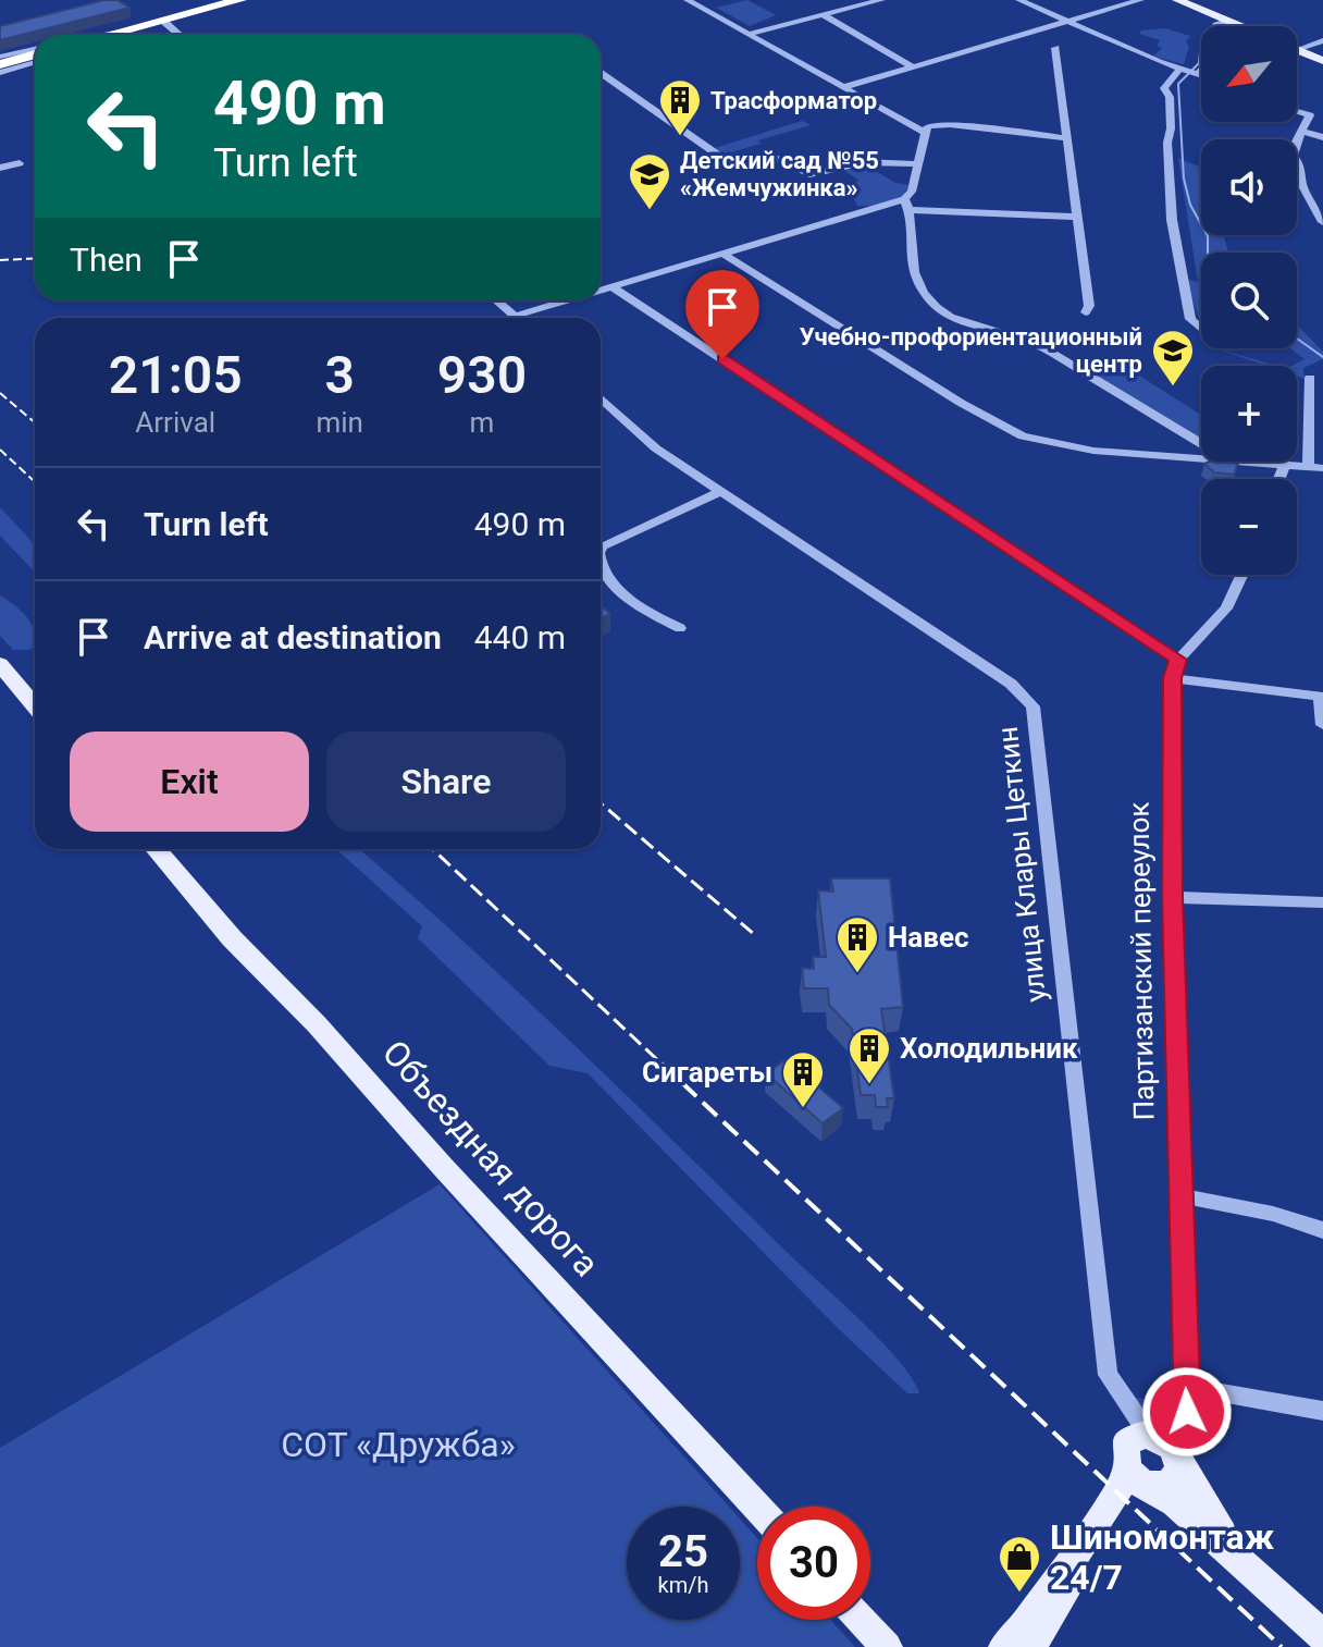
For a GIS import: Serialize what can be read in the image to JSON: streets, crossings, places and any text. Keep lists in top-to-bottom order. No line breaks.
{"streets":{"main road":["Партизанский переулок","Объездная дорога"],"street":["улица Клары Цеткин"]},"crossings":[["улица Клары Цеткин","Партизанский переулок"]],"parks":["СОТ «Дружба»"],"places":{"building":["Трасформатор","Навес","Холодильник","Сигареты"],"school or university":["Детский сад №55 «Жемчужинка»","Учебно-профориентационный центр"],"shop":["Шиномонтаж 24/7"]},"north":"bottom left","page":{"map_buttons":["+","−"],"turn":["490 m","Turn left"],"then":"Then","eta":["21:05","Arrival","3","min","930","m"],"list":[{"name":"Turn left","value":"490 m"},{"name":"Arrive at destination","value":"440 m"}],"buttons":["Exit","Share"],"speed":"25 km/h","limit":"30"}}
